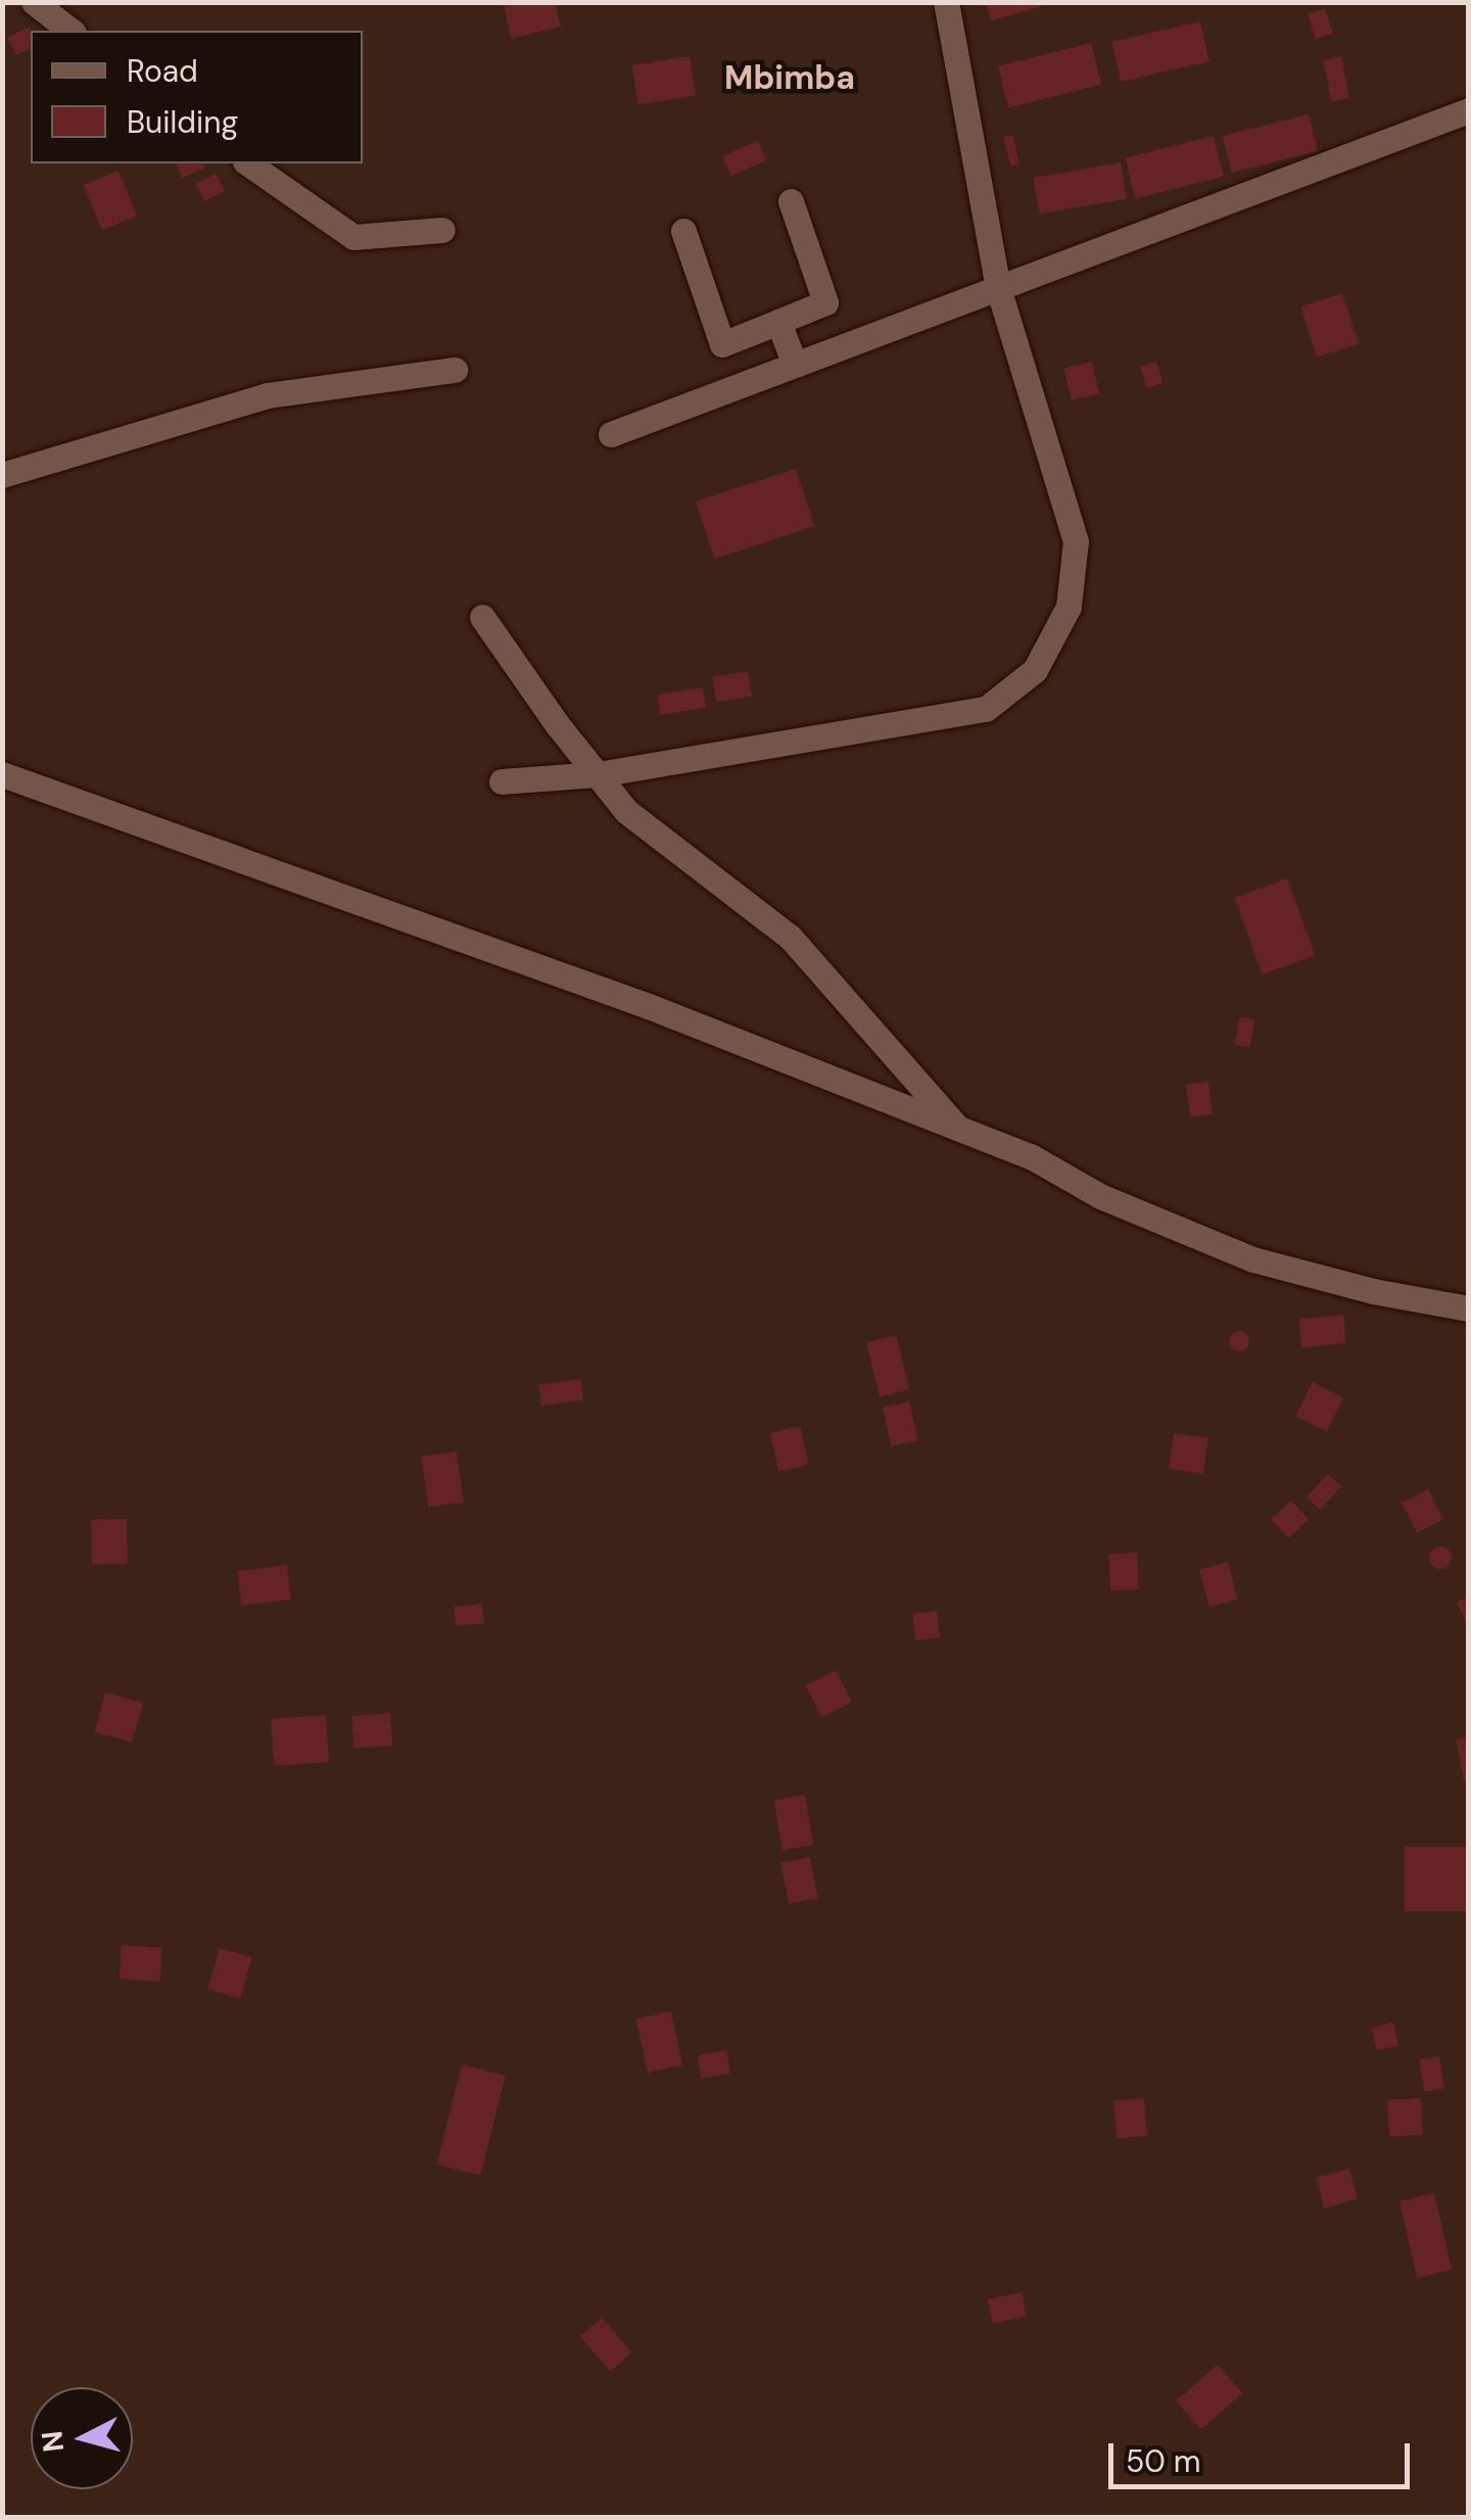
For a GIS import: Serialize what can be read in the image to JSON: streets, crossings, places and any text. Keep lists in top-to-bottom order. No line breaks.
{"districts":["Mbimba"],"legend":["Road","Building"],"scale_bar":"50 m","north":"left"}
